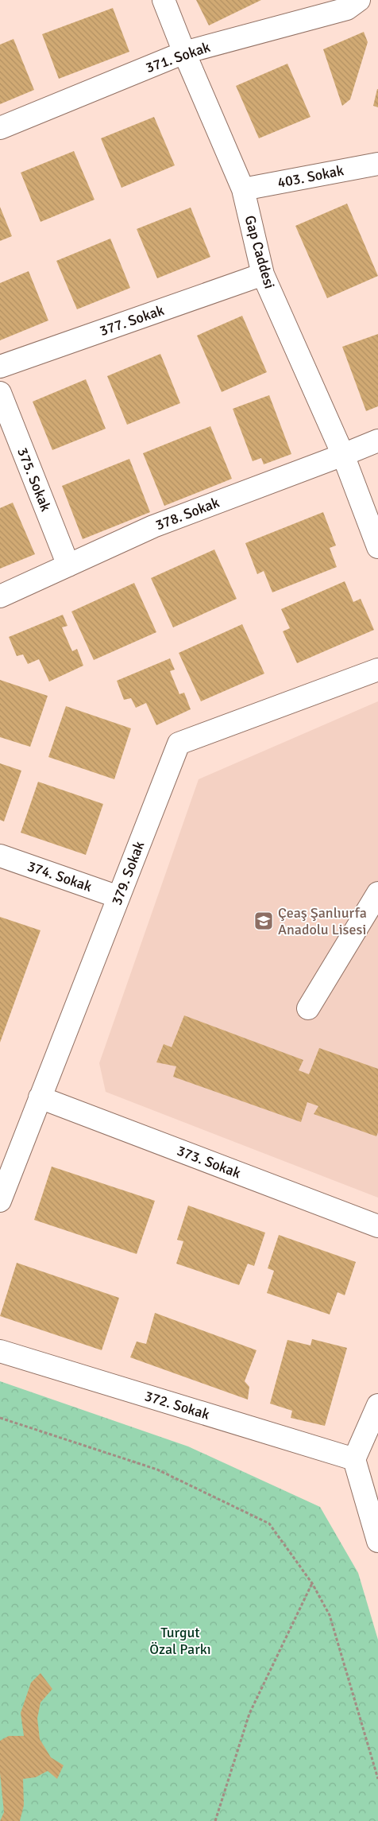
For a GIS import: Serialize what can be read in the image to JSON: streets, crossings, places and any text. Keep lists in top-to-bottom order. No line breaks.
{"streets":{"street":["371. Sokak","403. Sokak","Gap Caddesi","377. Sokak","375. Sokak","378. Sokak","379. Sokak","374. Sokak","373. Sokak","372. Sokak"]},"crossings":[["371. Sokak","Gap Caddesi"],["403. Sokak","Gap Caddesi"],["Gap Caddesi","377. Sokak"],["Gap Caddesi","378. Sokak"],["375. Sokak","378. Sokak"],["379. Sokak","374. Sokak"],["379. Sokak","373. Sokak"]],"parks":["Turgut Özal Parkı"],"places":{"school or university":["Çeaş Şanlıurfa Anadolu Lisesi"]}}
